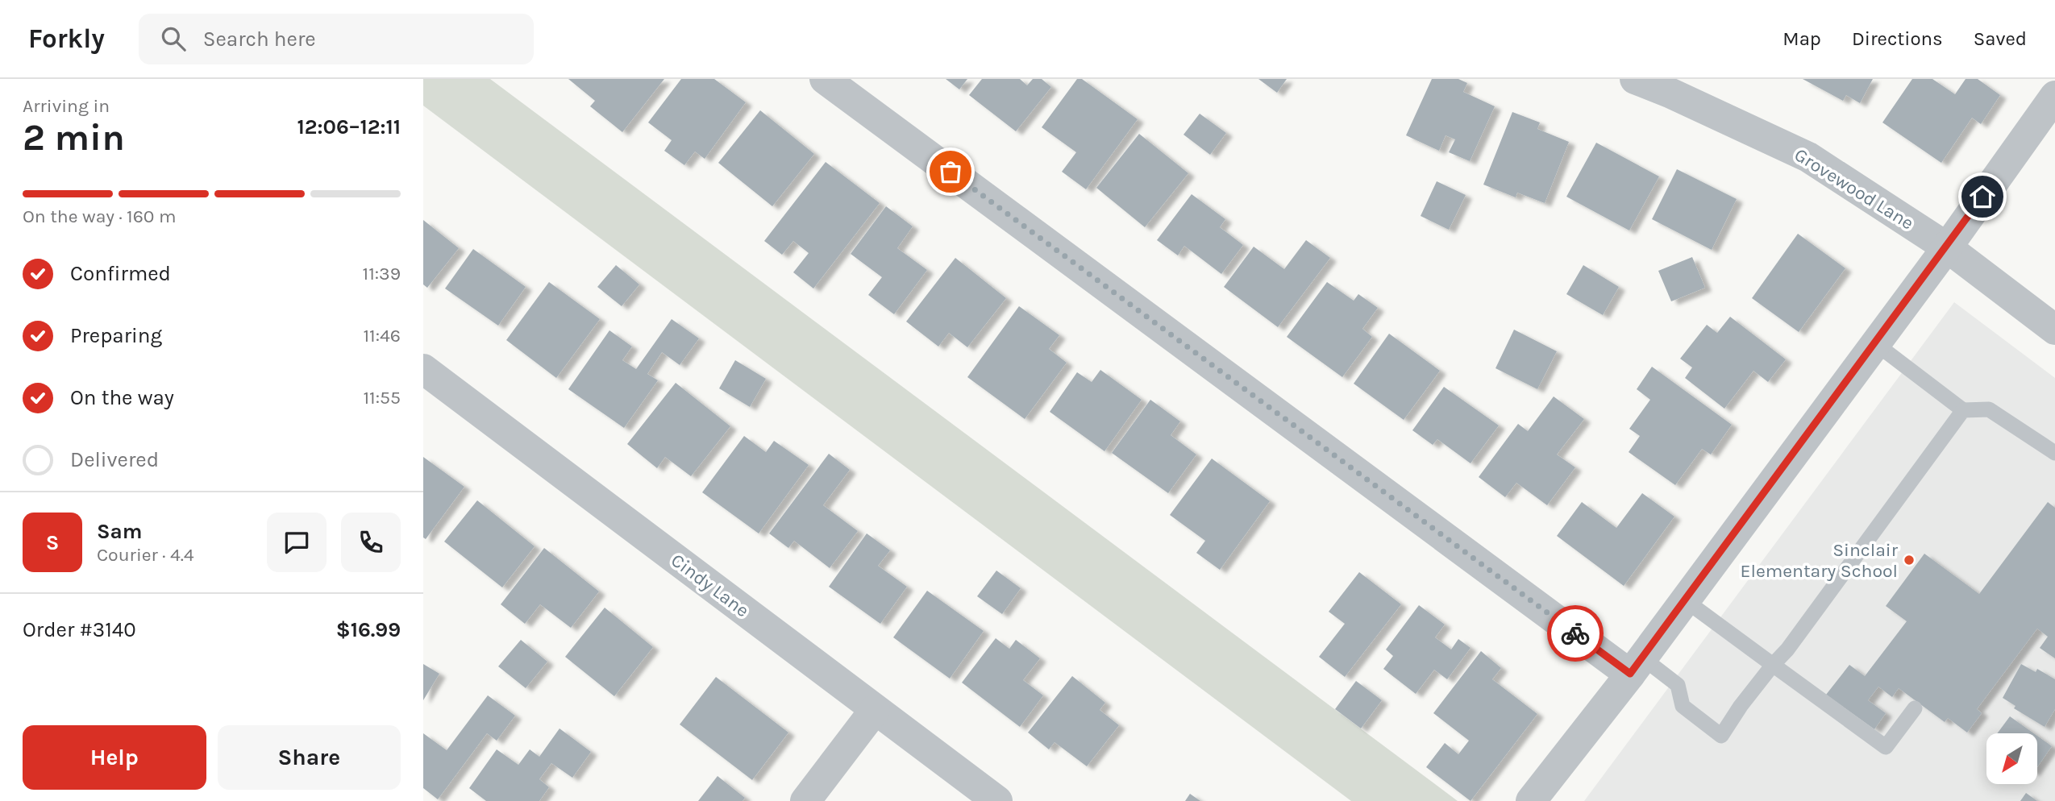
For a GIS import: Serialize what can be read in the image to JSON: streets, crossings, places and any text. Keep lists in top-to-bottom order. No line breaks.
{"streets":{"street":["Grovewood Lane","Cindy Lane"]},"places":["Sinclair Elementary School"],"north":"bottom left","page":{"header":"Forkly","search":"Search here","nav":["Map","Directions","Saved"],"heading":["2 min","Arriving in","12:06–12:11"],"panel":["Sam","Courier · 4.4","Order #3140","$16.99"],"bar":"On the way · 160 m","list":[["Confirmed","11:39"],["Preparing","11:46"],["On the way","11:55"],"Delivered"],"round":"S","buttons":["Help","Share"]}}
